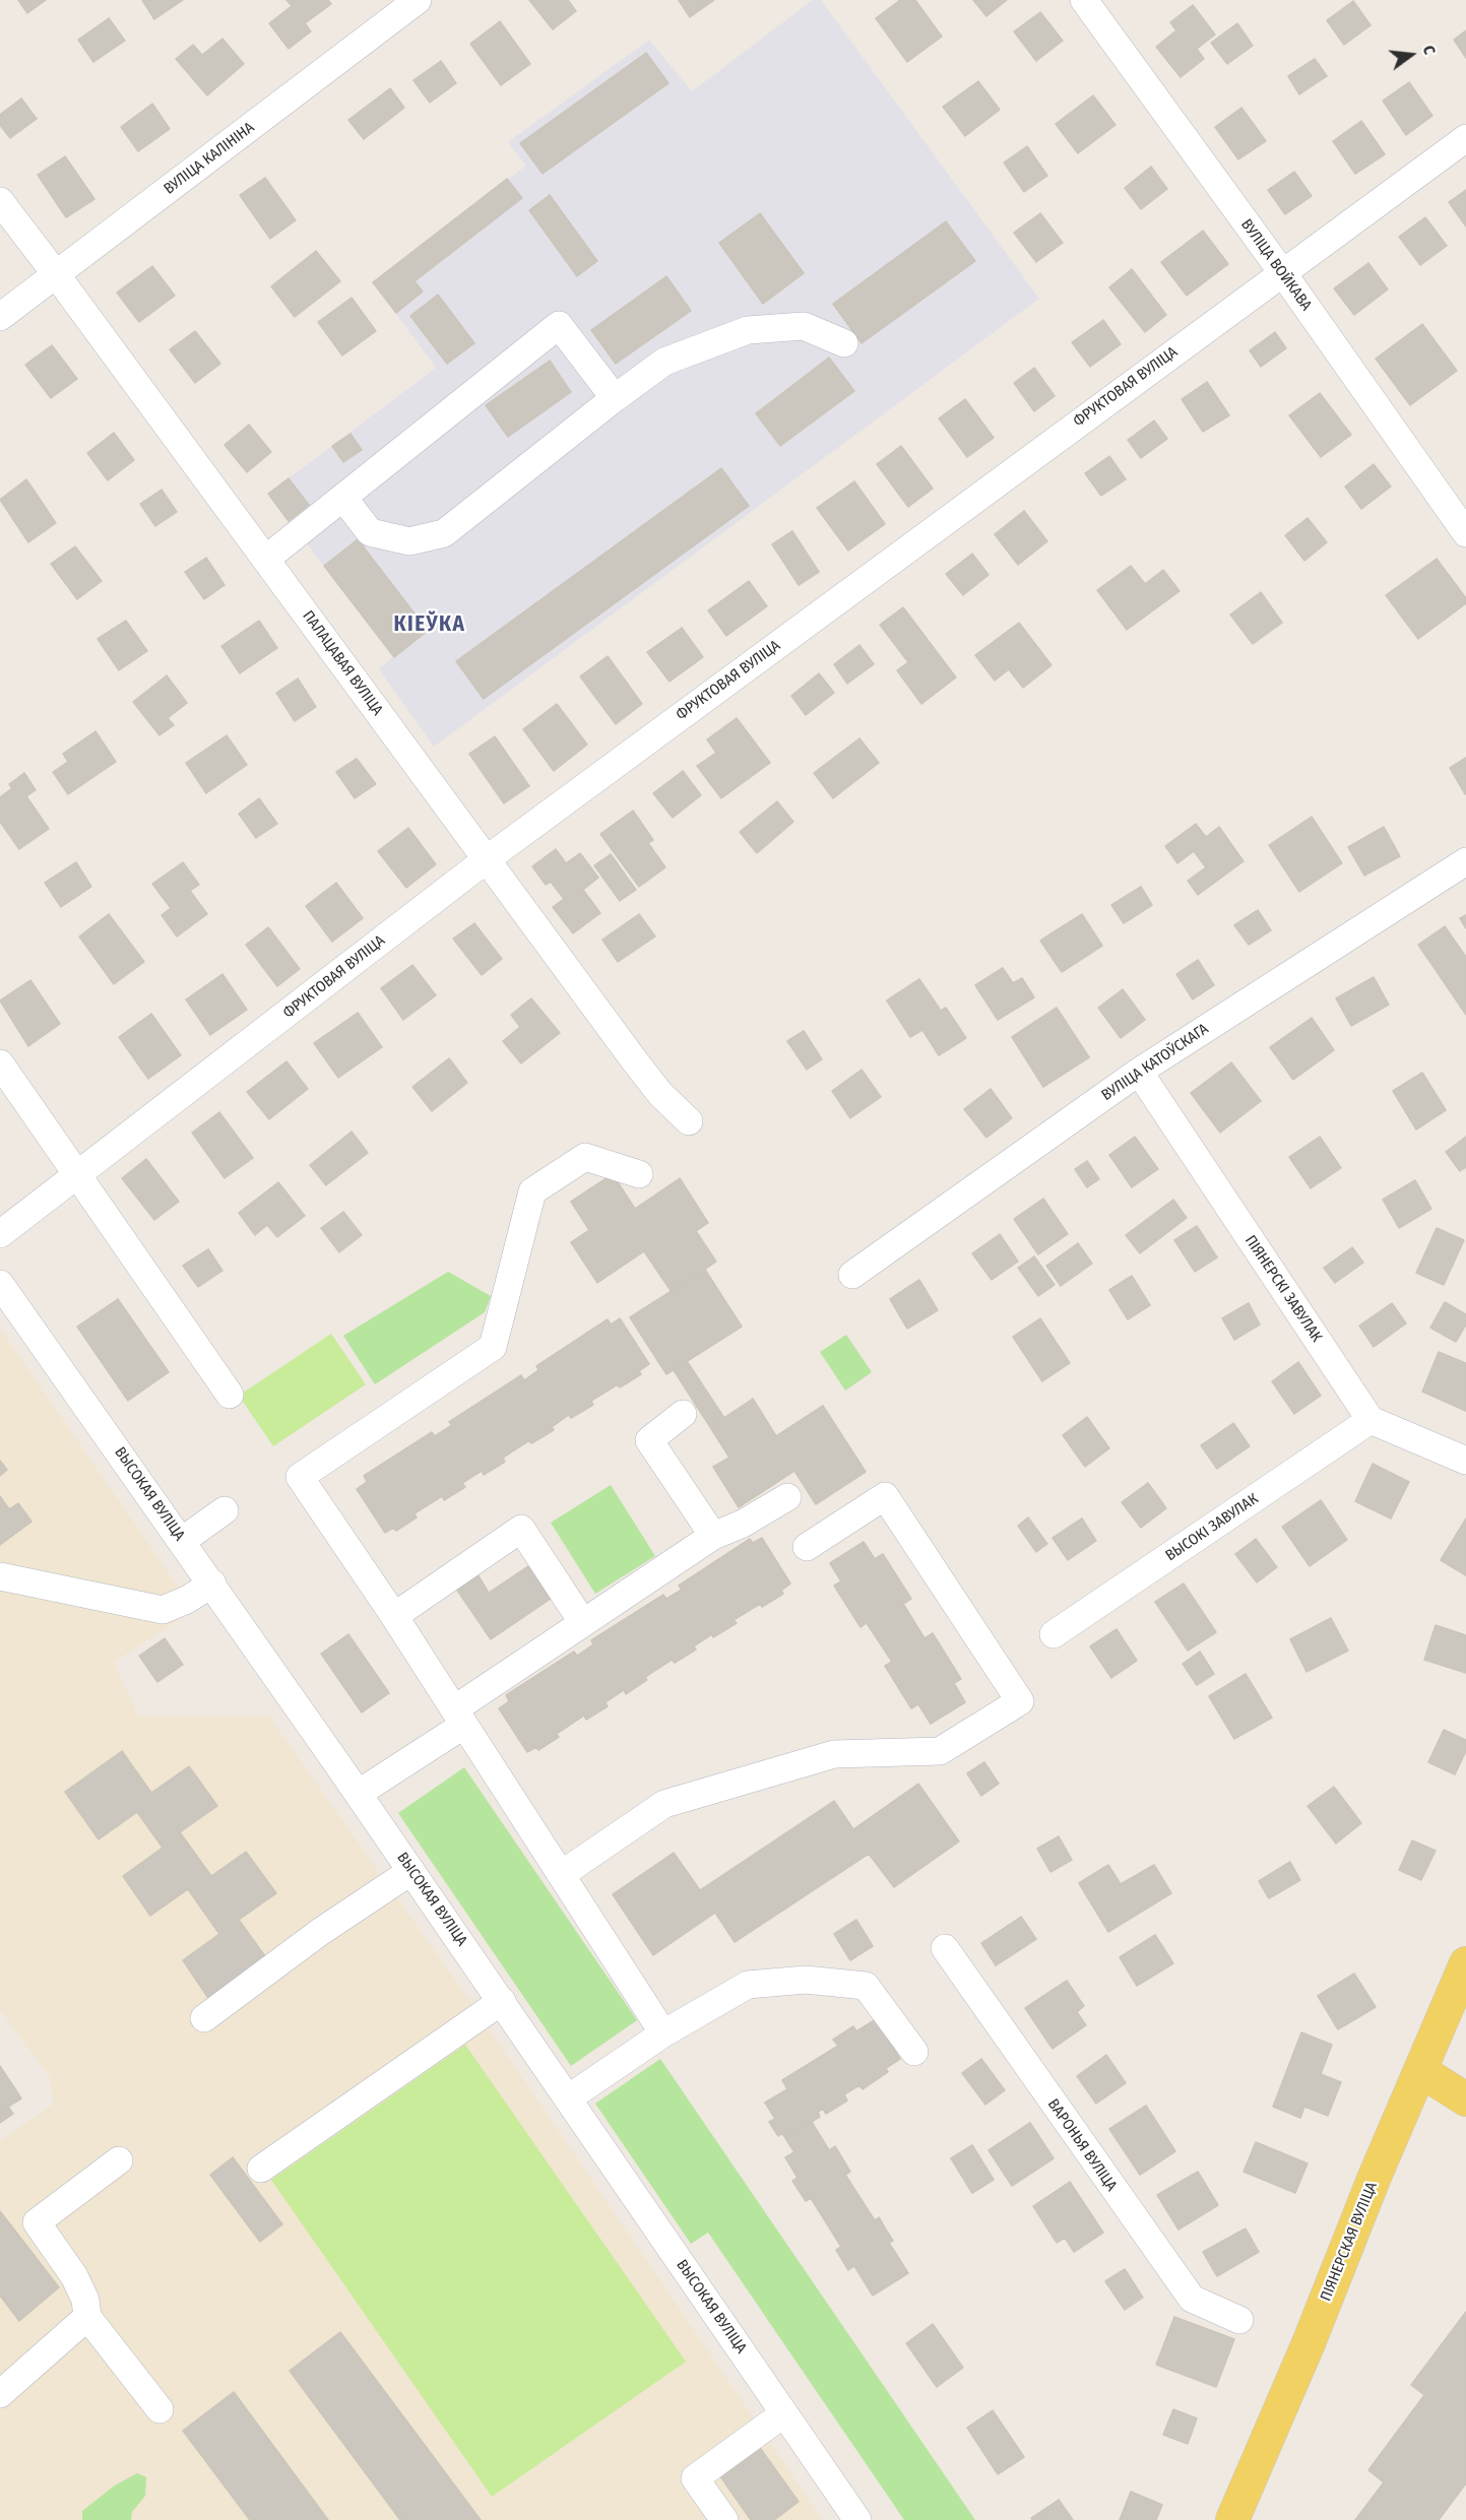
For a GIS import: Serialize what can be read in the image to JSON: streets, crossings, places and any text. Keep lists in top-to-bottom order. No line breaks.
{"streets":{"main road":["ПІЯНЕРСКАЯ ВУЛІЦА"],"street":["ВУЛІЦА КАЛІНІНА","ВУЛІЦА ВОЙКАВА","ФРУКТОВАЯ ВУЛІЦА","ПАЛАЦАВАЯ ВУЛІЦА","ВУЛІЦА КАТОЎСКАГА","ПІЯНЕРСКІ ЗАВУЛАК","ВЫСОКАЯ ВУЛІЦА","ВЫСОКІ ЗАВУЛАК","ВАРОНЬЯ ВУЛІЦА"]},"crossings":[["ВУЛІЦА КАЛІНІНА","ПАЛАЦАВАЯ ВУЛІЦА"],["ВУЛІЦА ВОЙКАВА","ФРУКТОВАЯ ВУЛІЦА"],["ФРУКТОВАЯ ВУЛІЦА","ПАЛАЦАВАЯ ВУЛІЦА"],["ВУЛІЦА КАТОЎСКАГА","ПІЯНЕРСКІ ЗАВУЛАК"],["ПІЯНЕРСКІ ЗАВУЛАК","ВЫСОКІ ЗАВУЛАК"]],"districts":["КІЕЎКА"],"north":"right"}
